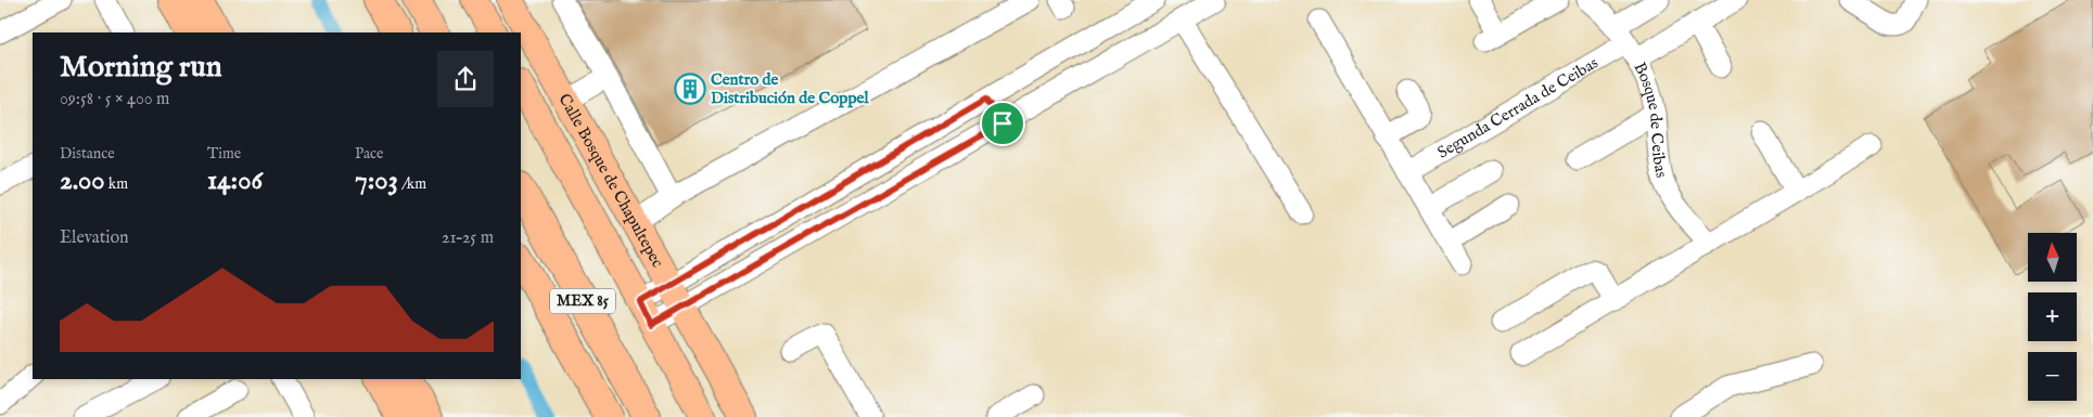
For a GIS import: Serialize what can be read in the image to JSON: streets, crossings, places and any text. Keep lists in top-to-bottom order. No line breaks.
{"streets":{"highway":["MEX 85"],"main road":["Calle Bosque de Chapultepec"],"street":["Segunda Cerrada de Ceibas","Bosque de Ceibas"]},"crossings":[["Segunda Cerrada de Ceibas","Bosque de Ceibas"]],"places":{"building":["Centro de Distribución de Coppel"]},"north":"top","page":{"heading":["Morning run","09:58 · 5 × 400 m"],"stats":[["Distance","2.00 km"],["Time","14:06"],["Pace","7:03 /km"]],"chart":["Elevation","21–25 m"],"map_buttons":["+","−"]}}
